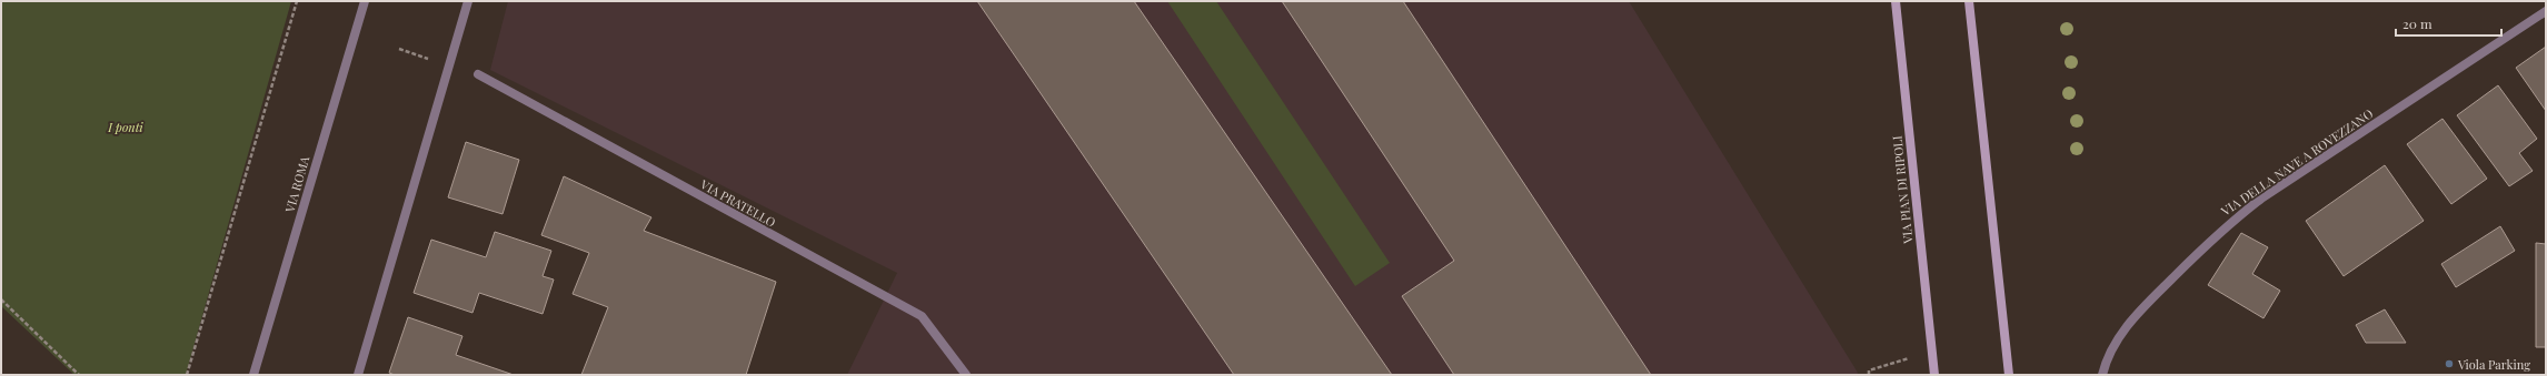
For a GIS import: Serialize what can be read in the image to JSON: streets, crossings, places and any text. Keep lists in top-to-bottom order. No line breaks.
{"streets":{"main road":["VIA PIAN DI RIPOLI"],"street":["VIA DELLA NAVE A ROVEZZANO","VIA ROMA","VIA PRATELLO"]},"parks":["I ponti"],"places":["Viola Parking"],"scale_bar":"20 m"}
